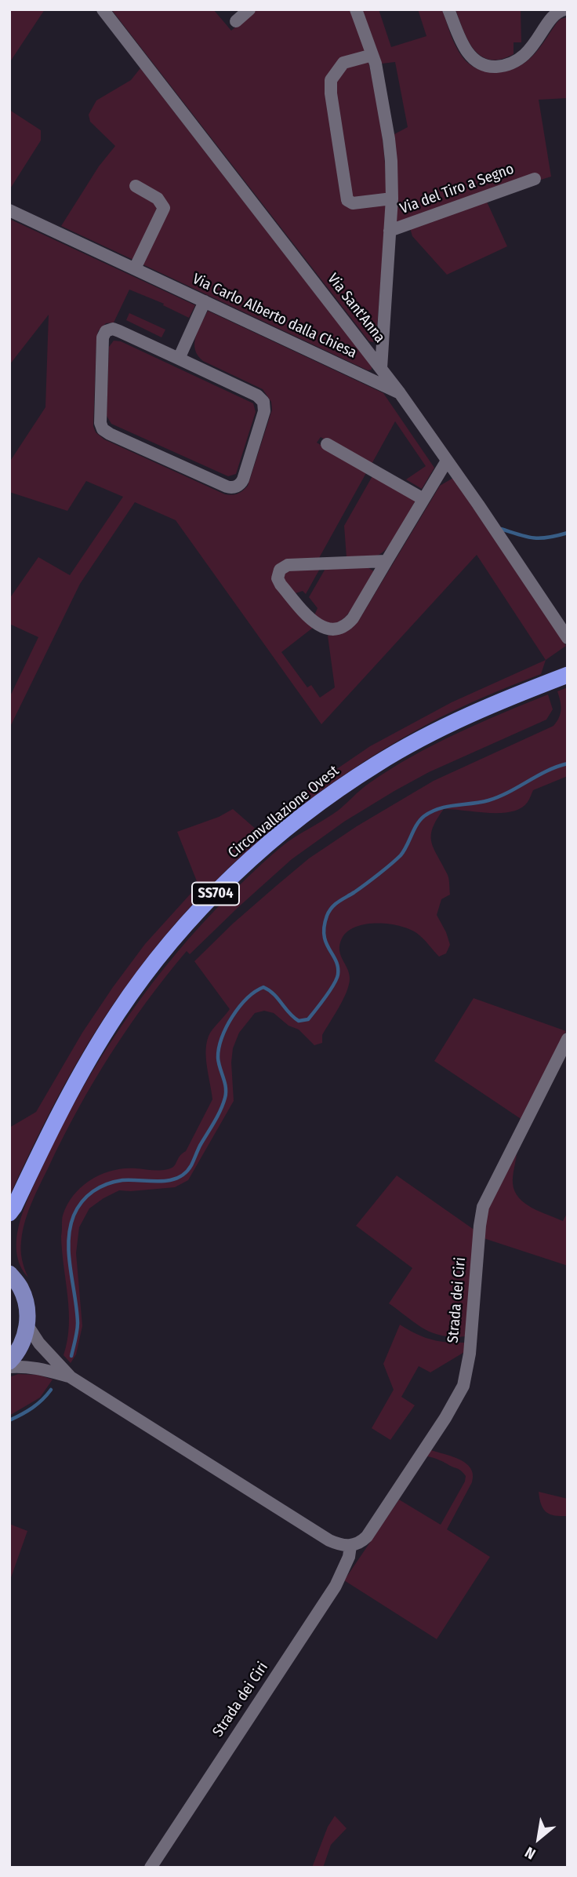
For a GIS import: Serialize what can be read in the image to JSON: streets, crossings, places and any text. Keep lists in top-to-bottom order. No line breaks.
{"streets":{"highway":["Circonvallazione Ovest","SS704"],"street":["Via del Tiro a Segno","Via Sant'Anna","Via Carlo Alberto dalla Chiesa","Strada dei Ciri"]},"crossings":[["Via del Tiro a Segno","Via Sant'Anna"],["Via Sant'Anna","Via Carlo Alberto dalla Chiesa"],["Circonvallazione Ovest","SS704"]],"north":"bottom left"}
